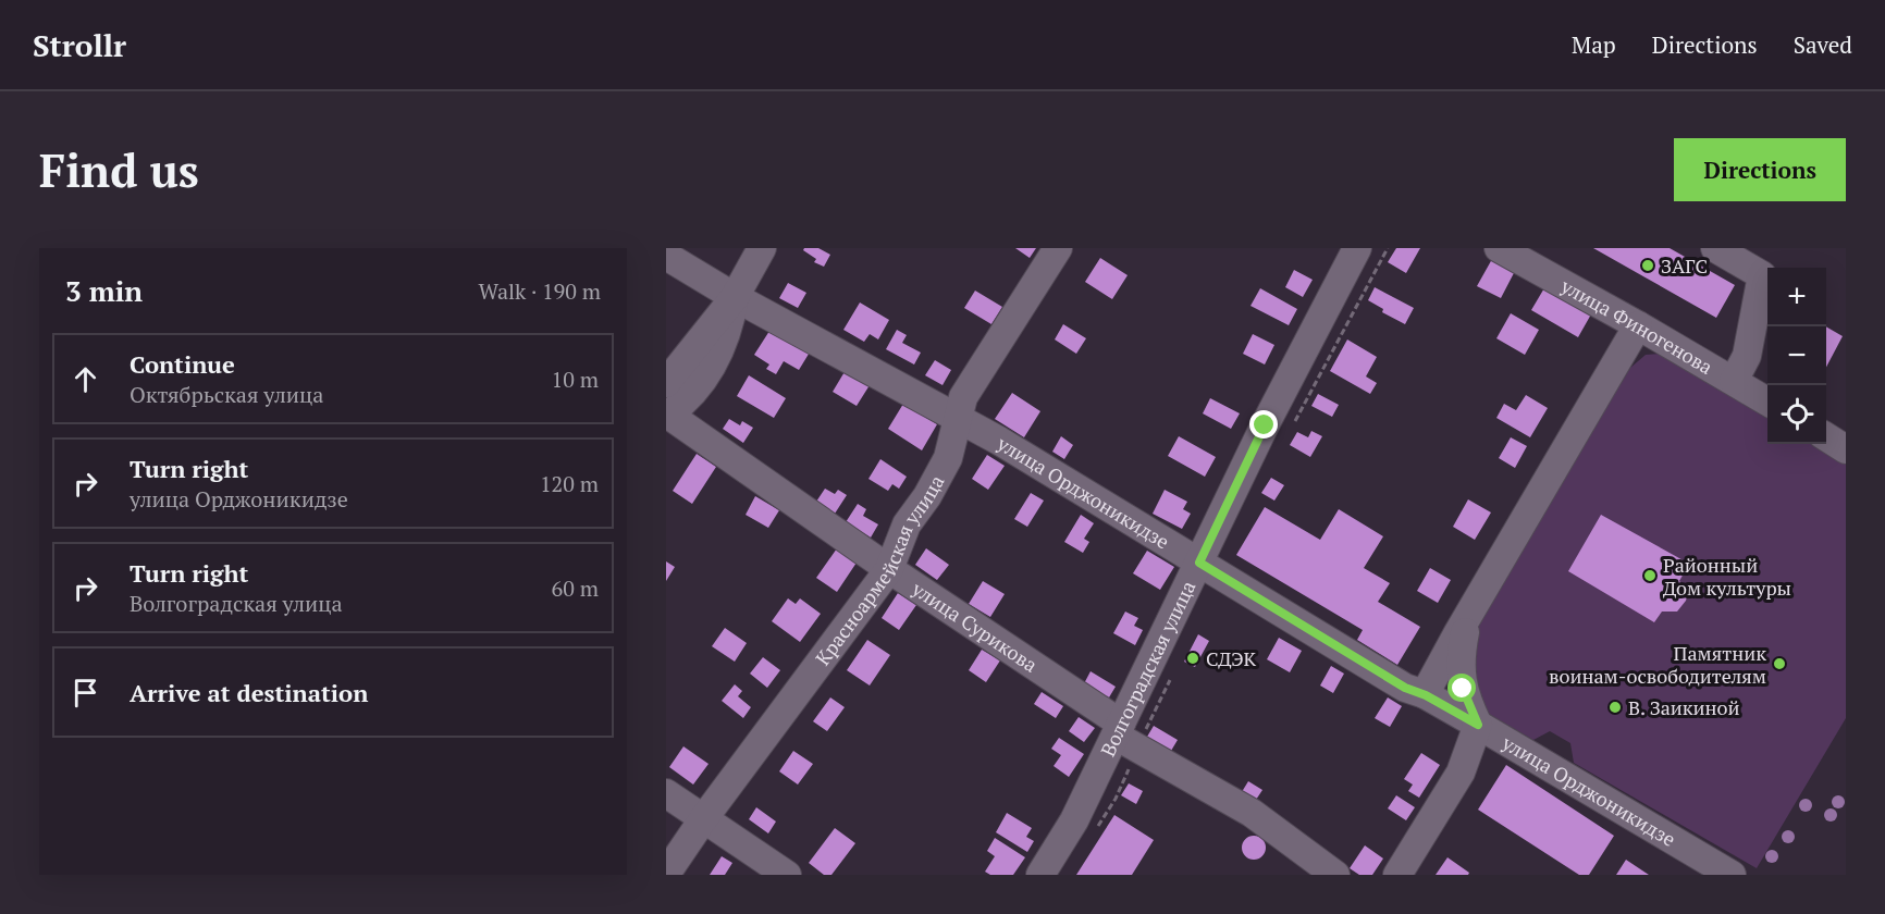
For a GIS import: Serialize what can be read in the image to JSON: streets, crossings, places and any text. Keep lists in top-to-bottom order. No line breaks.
{"streets":{"street":["улица Финогенова","улица Орджоникидзе","Красноармейская улица","улица Сурикова","Волгоградская улица"]},"crossings":[["улица Орджоникидзе","Красноармейская улица"],["улица Орджоникидзе","Волгоградская улица"],["Красноармейская улица","улица Сурикова"],["улица Сурикова","Волгоградская улица"]],"places":["ЗАГС","Районный Дом культуры","СДЭК","Памятник воинам-освободителям","В. Заикиной"],"page":{"header":"Strollr","nav":["Map","Directions","Saved"],"buttons":"Directions","title":"Find us","heading":["3 min","Walk · 190 m"],"map_buttons":["+","−"],"list":[["Continue","Октябрьская улица","10 m"],["Turn right","улица Орджоникидзе","120 m"],["Turn right","Волгоградская улица","60 m"],"Arrive at destination"]}}
